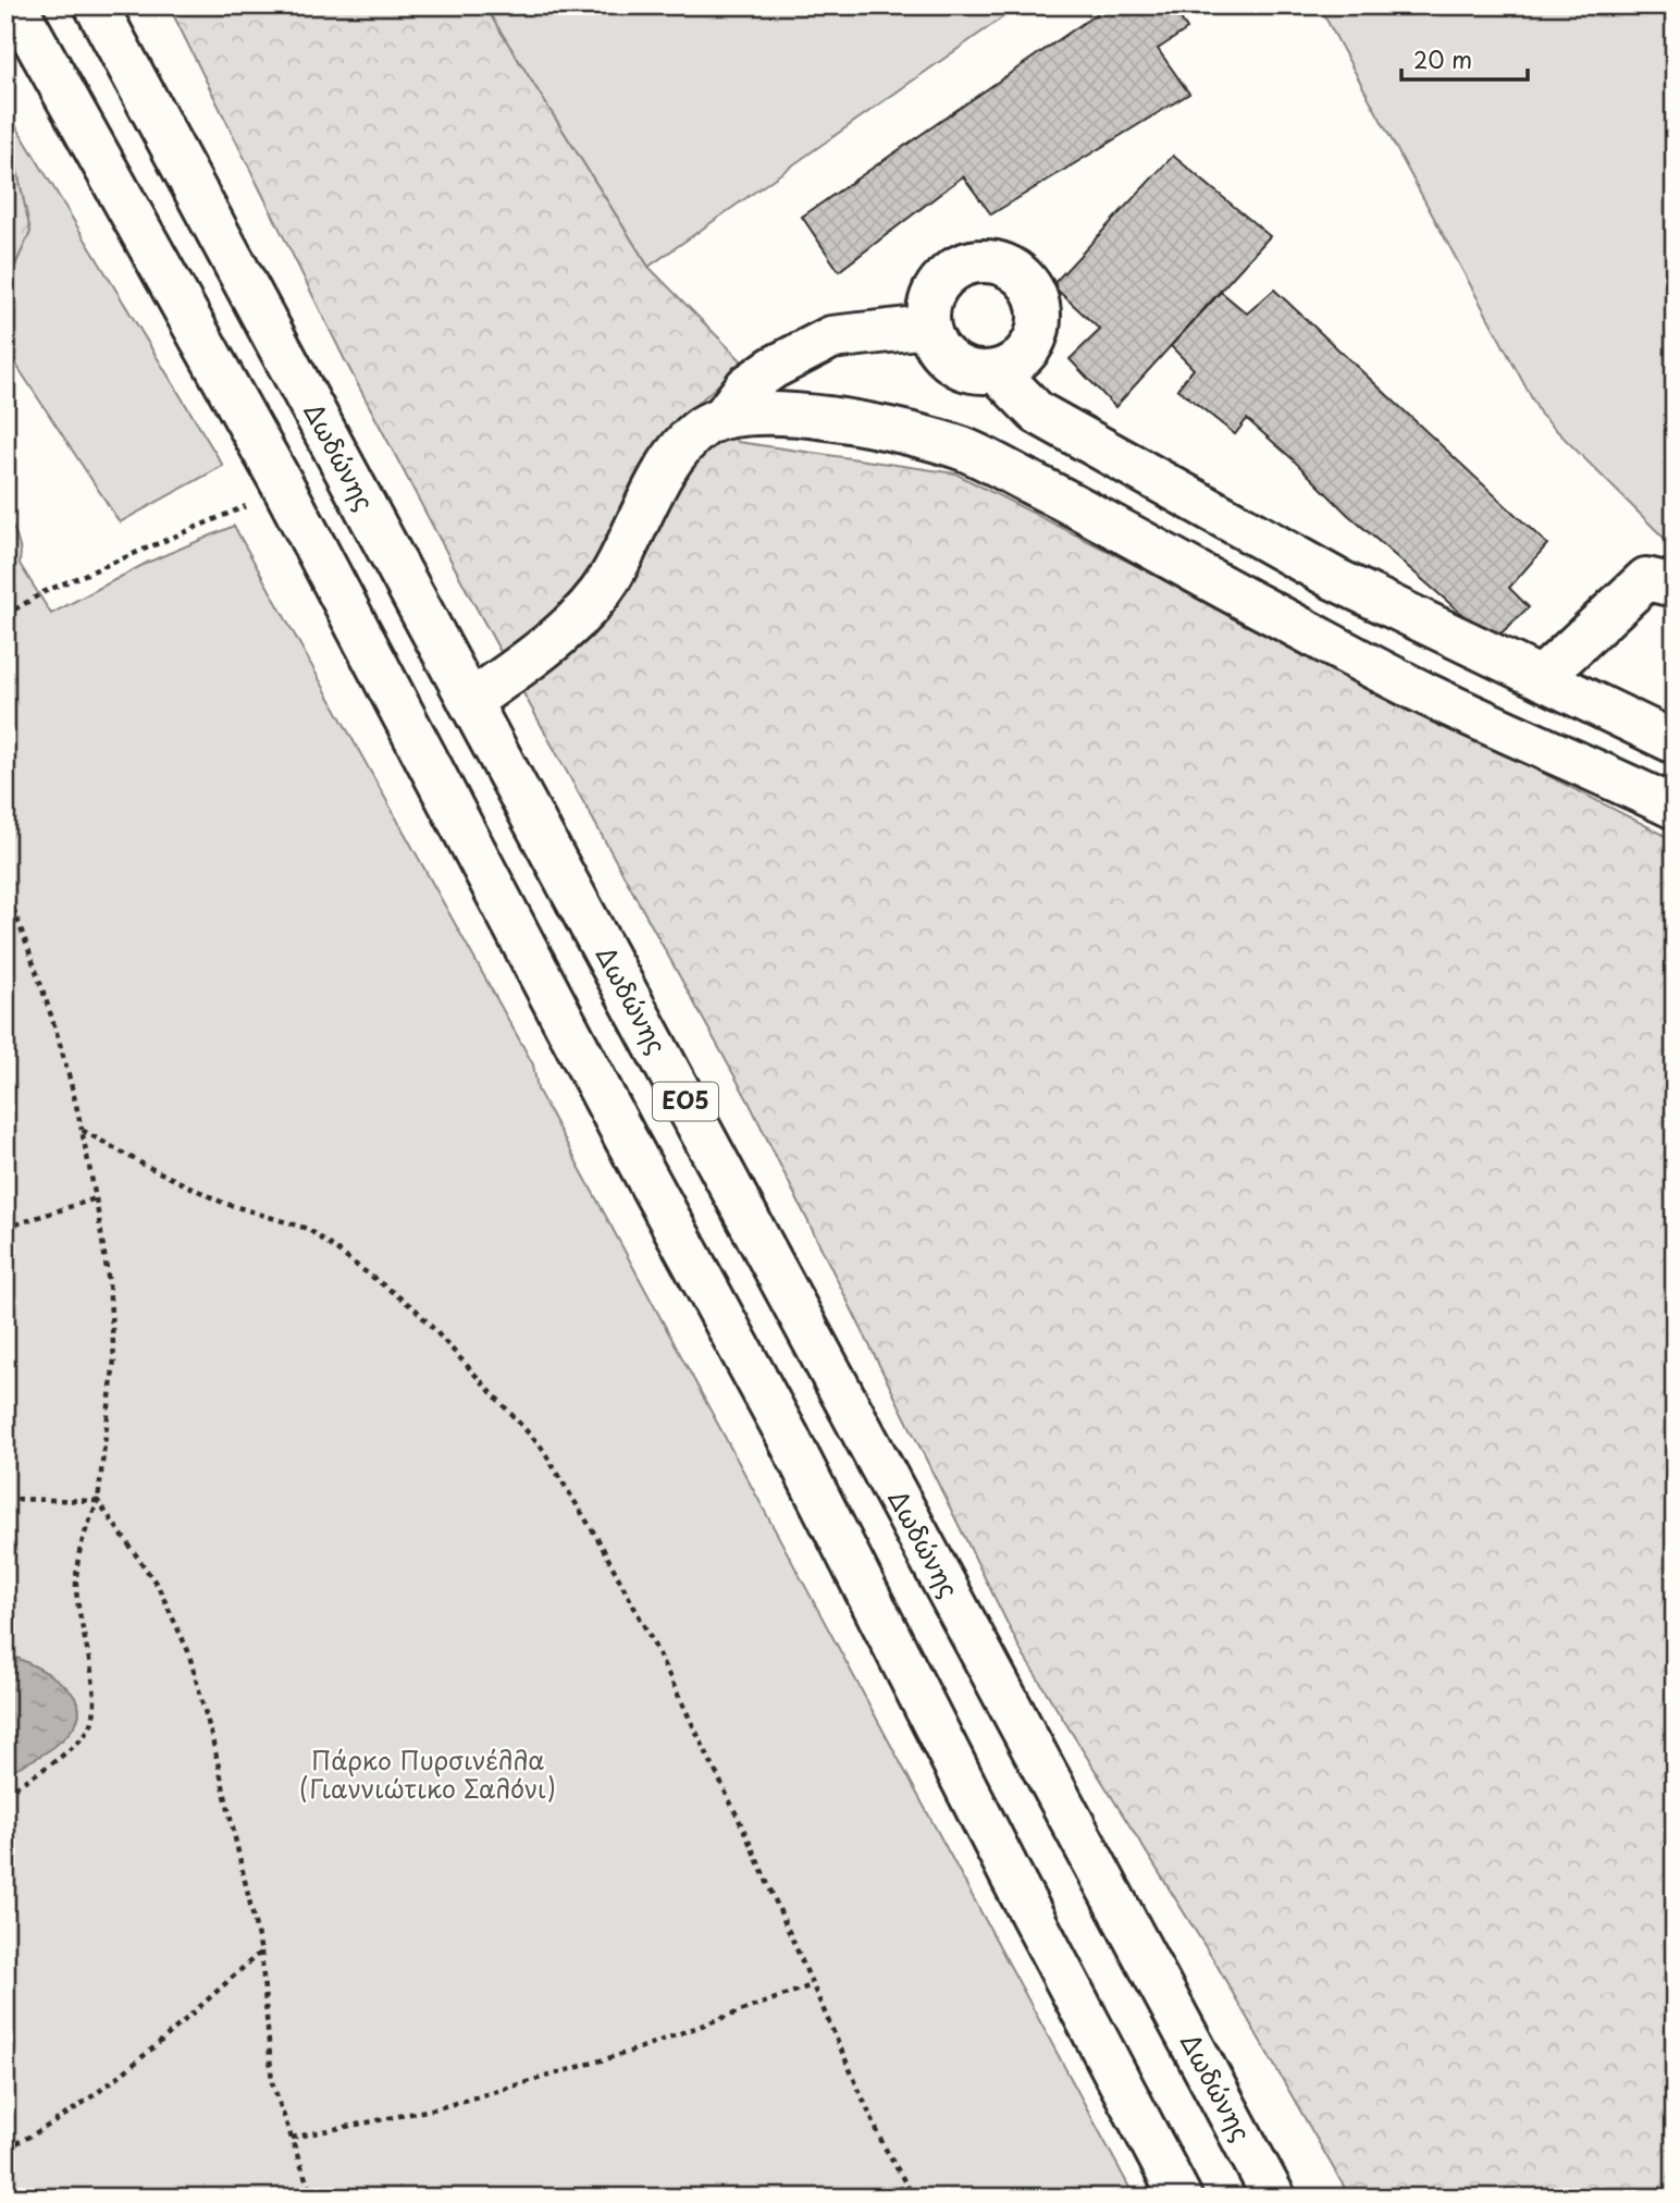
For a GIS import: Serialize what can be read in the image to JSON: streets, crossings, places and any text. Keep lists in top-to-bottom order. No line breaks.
{"streets":{"main road":["Δωδώνης","ΕΟ5"]},"parks":["Πάρκο Πυρσινέλλα (Γιαννιώτικο Σαλόνι)"],"scale_bar":"20 m"}
